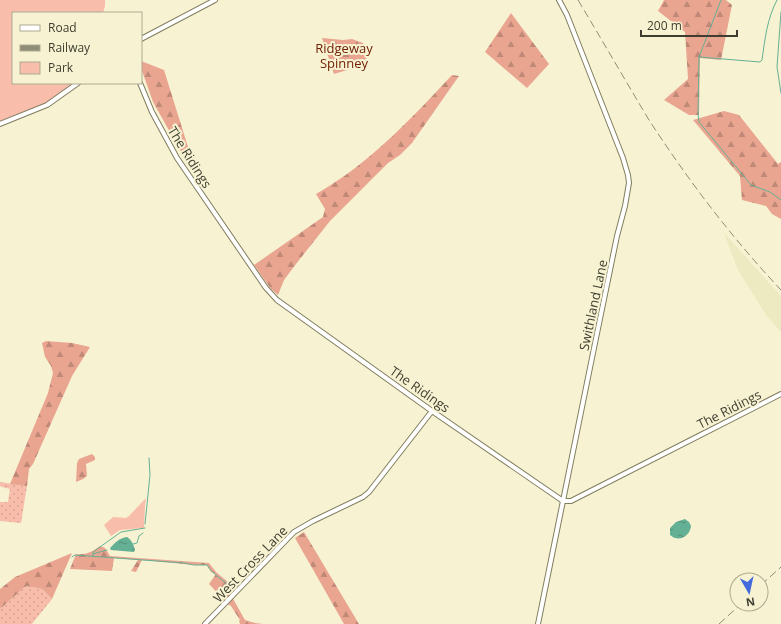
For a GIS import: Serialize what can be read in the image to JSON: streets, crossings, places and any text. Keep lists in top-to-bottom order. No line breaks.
{"streets":{"street":["The Ridings","Swithland Lane","West Cross Lane"]},"crossings":[["The Ridings","Swithland Lane"],["The Ridings","West Cross Lane"]],"parks":["Ridgeway Spinney"],"legend":["Road","Railway","Park"],"scale_bar":"200 m","north":"bottom"}
